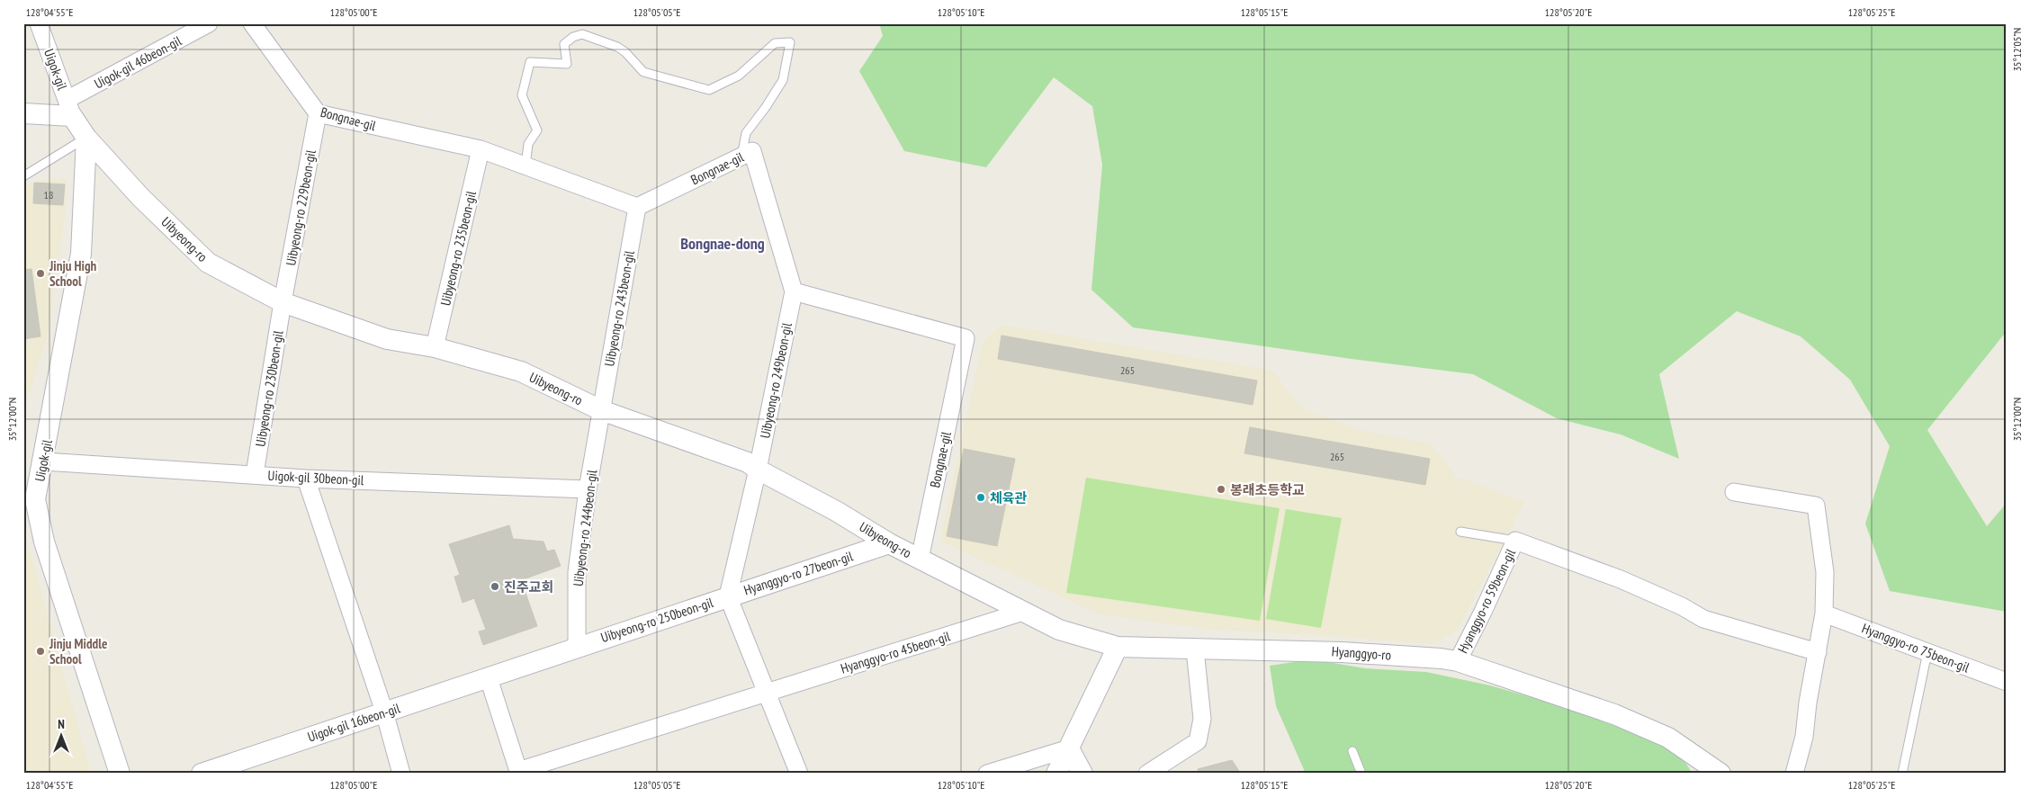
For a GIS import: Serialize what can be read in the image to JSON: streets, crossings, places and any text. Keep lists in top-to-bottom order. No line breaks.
{"streets":{"street":["Uigok-gil 46beon-gil","Uigok-gil","Bongnae-gil","Uibyeong-ro 229beon-gil","Uibyeong-ro","Uibyeong-ro 235beon-gil","Uibyeong-ro 243beon-gil","Uibyeong-ro 249beon-gil","Uibyeong-ro 230beon-gil","Uigok-gil 30beon-gil","Uibyeong-ro 244beon-gil","Hyanggyo-ro 27beon-gil","Hyanggyo-ro 59beon-gil","Uibyeong-ro 250beon-gil","Hyanggyo-ro 75beon-gil","Hyanggyo-ro 45beon-gil","Hyanggyo-ro","Uigok-gil 16beon-gil"]},"crossings":[["Uigok-gil 46beon-gil","Uigok-gil"],["Uigok-gil 46beon-gil","Uibyeong-ro"],["Uigok-gil","Uibyeong-ro"],["Uigok-gil","Uigok-gil 30beon-gil"],["Bongnae-gil","Uibyeong-ro 229beon-gil"],["Bongnae-gil","Uibyeong-ro"],["Bongnae-gil","Uibyeong-ro 235beon-gil"],["Bongnae-gil","Uibyeong-ro 243beon-gil"],["Bongnae-gil","Uibyeong-ro 249beon-gil"],["Uibyeong-ro 229beon-gil","Uibyeong-ro"],["Uibyeong-ro 229beon-gil","Uibyeong-ro 230beon-gil"],["Uibyeong-ro","Uibyeong-ro 235beon-gil"],["Uibyeong-ro","Uibyeong-ro 243beon-gil"],["Uibyeong-ro","Uibyeong-ro 249beon-gil"],["Uibyeong-ro","Uibyeong-ro 230beon-gil"],["Uibyeong-ro","Uibyeong-ro 244beon-gil"],["Uibyeong-ro","Hyanggyo-ro 27beon-gil"],["Uibyeong-ro","Uibyeong-ro 250beon-gil"],["Uibyeong-ro","Hyanggyo-ro 45beon-gil"],["Uibyeong-ro","Hyanggyo-ro"],["Uibyeong-ro 243beon-gil","Uibyeong-ro 244beon-gil"],["Uibyeong-ro 249beon-gil","Uibyeong-ro 250beon-gil"],["Uibyeong-ro 230beon-gil","Uigok-gil 30beon-gil"],["Uigok-gil 30beon-gil","Uibyeong-ro 244beon-gil"],["Uibyeong-ro 244beon-gil","Uibyeong-ro 250beon-gil"],["Hyanggyo-ro 27beon-gil","Uibyeong-ro 250beon-gil"],["Hyanggyo-ro 27beon-gil","Hyanggyo-ro 45beon-gil"],["Hyanggyo-ro 59beon-gil","Hyanggyo-ro"],["Uibyeong-ro 250beon-gil","Uigok-gil 16beon-gil"]],"districts":["Bongnae-dong"],"places":["Jinju High School","봉래초등학교","체육관","진주교회","Jinju Middle School"],"house_numbers":["18","265","265"],"north":"top","coordinates":["128°04'55\"E","128°05'00\"E","128°05'05\"E","128°05'10\"E","128°05'15\"E","128°05'20\"E","128°05'25\"E","35°12'05\"N","35°12'00\"N"]}
